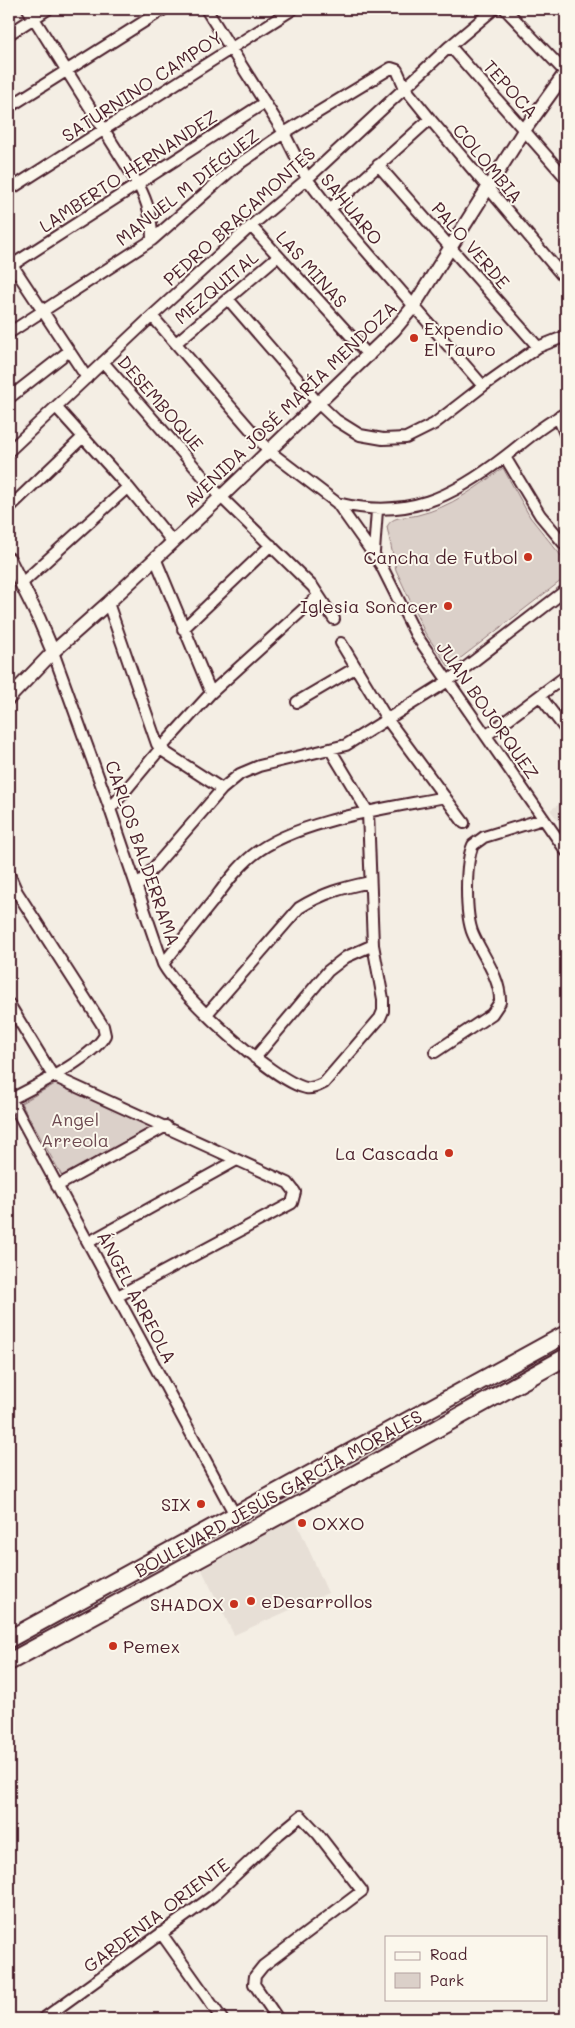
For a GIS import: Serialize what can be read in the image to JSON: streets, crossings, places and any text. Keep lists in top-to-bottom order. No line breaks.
{"streets":{"main road":["BOULEVARD JESÚS GARCÍA MORALES"],"street":["SATURNINO CAMPOY","TEPOCA","COLOMBIA","LAMBERTO HERNANDEZ","MANUEL M DIÉGUEZ","SAHUARO","PEDRO BRACAMONTES","PALO VERDE","LAS MINAS","MEZQUITAL","DESEMBOQUE","AVENIDA JOSÉ MARÍA MENDOZA","JUAN BOJORQUEZ","CARLOS BALDERRAMA","ÁNGEL ARREOLA","GARDENIA ORIENTE"]},"crossings":[["SATURNINO CAMPOY","SAHUARO"],["TEPOCA","PEDRO BRACAMONTES"],["TEPOCA","AVENIDA JOSÉ MARÍA MENDOZA"],["COLOMBIA","MANUEL M DIÉGUEZ"],["COLOMBIA","PEDRO BRACAMONTES"],["COLOMBIA","AVENIDA JOSÉ MARÍA MENDOZA"],["LAMBERTO HERNANDEZ","SAHUARO"],["MANUEL M DIÉGUEZ","SAHUARO"],["SAHUARO","PEDRO BRACAMONTES"],["SAHUARO","AVENIDA JOSÉ MARÍA MENDOZA"],["PEDRO BRACAMONTES","LAS MINAS"],["PEDRO BRACAMONTES","DESEMBOQUE"],["PEDRO BRACAMONTES","JUAN BOJORQUEZ"],["PALO VERDE","AVENIDA JOSÉ MARÍA MENDOZA"],["LAS MINAS","MEZQUITAL"],["LAS MINAS","AVENIDA JOSÉ MARÍA MENDOZA"],["MEZQUITAL","JUAN BOJORQUEZ"],["DESEMBOQUE","AVENIDA JOSÉ MARÍA MENDOZA"],["AVENIDA JOSÉ MARÍA MENDOZA","JUAN BOJORQUEZ"],["AVENIDA JOSÉ MARÍA MENDOZA","CARLOS BALDERRAMA"],["ÁNGEL ARREOLA","BOULEVARD JESÚS GARCÍA MORALES"]],"parks":["Angel Arreola"],"places":["Expendio El Tauro","Cancha de Futbol","Iglesia Sonacer","La Cascada","SIX","OXXO","eDesarrollos","SHADOX","Pemex"],"legend":["Road","Park"]}
